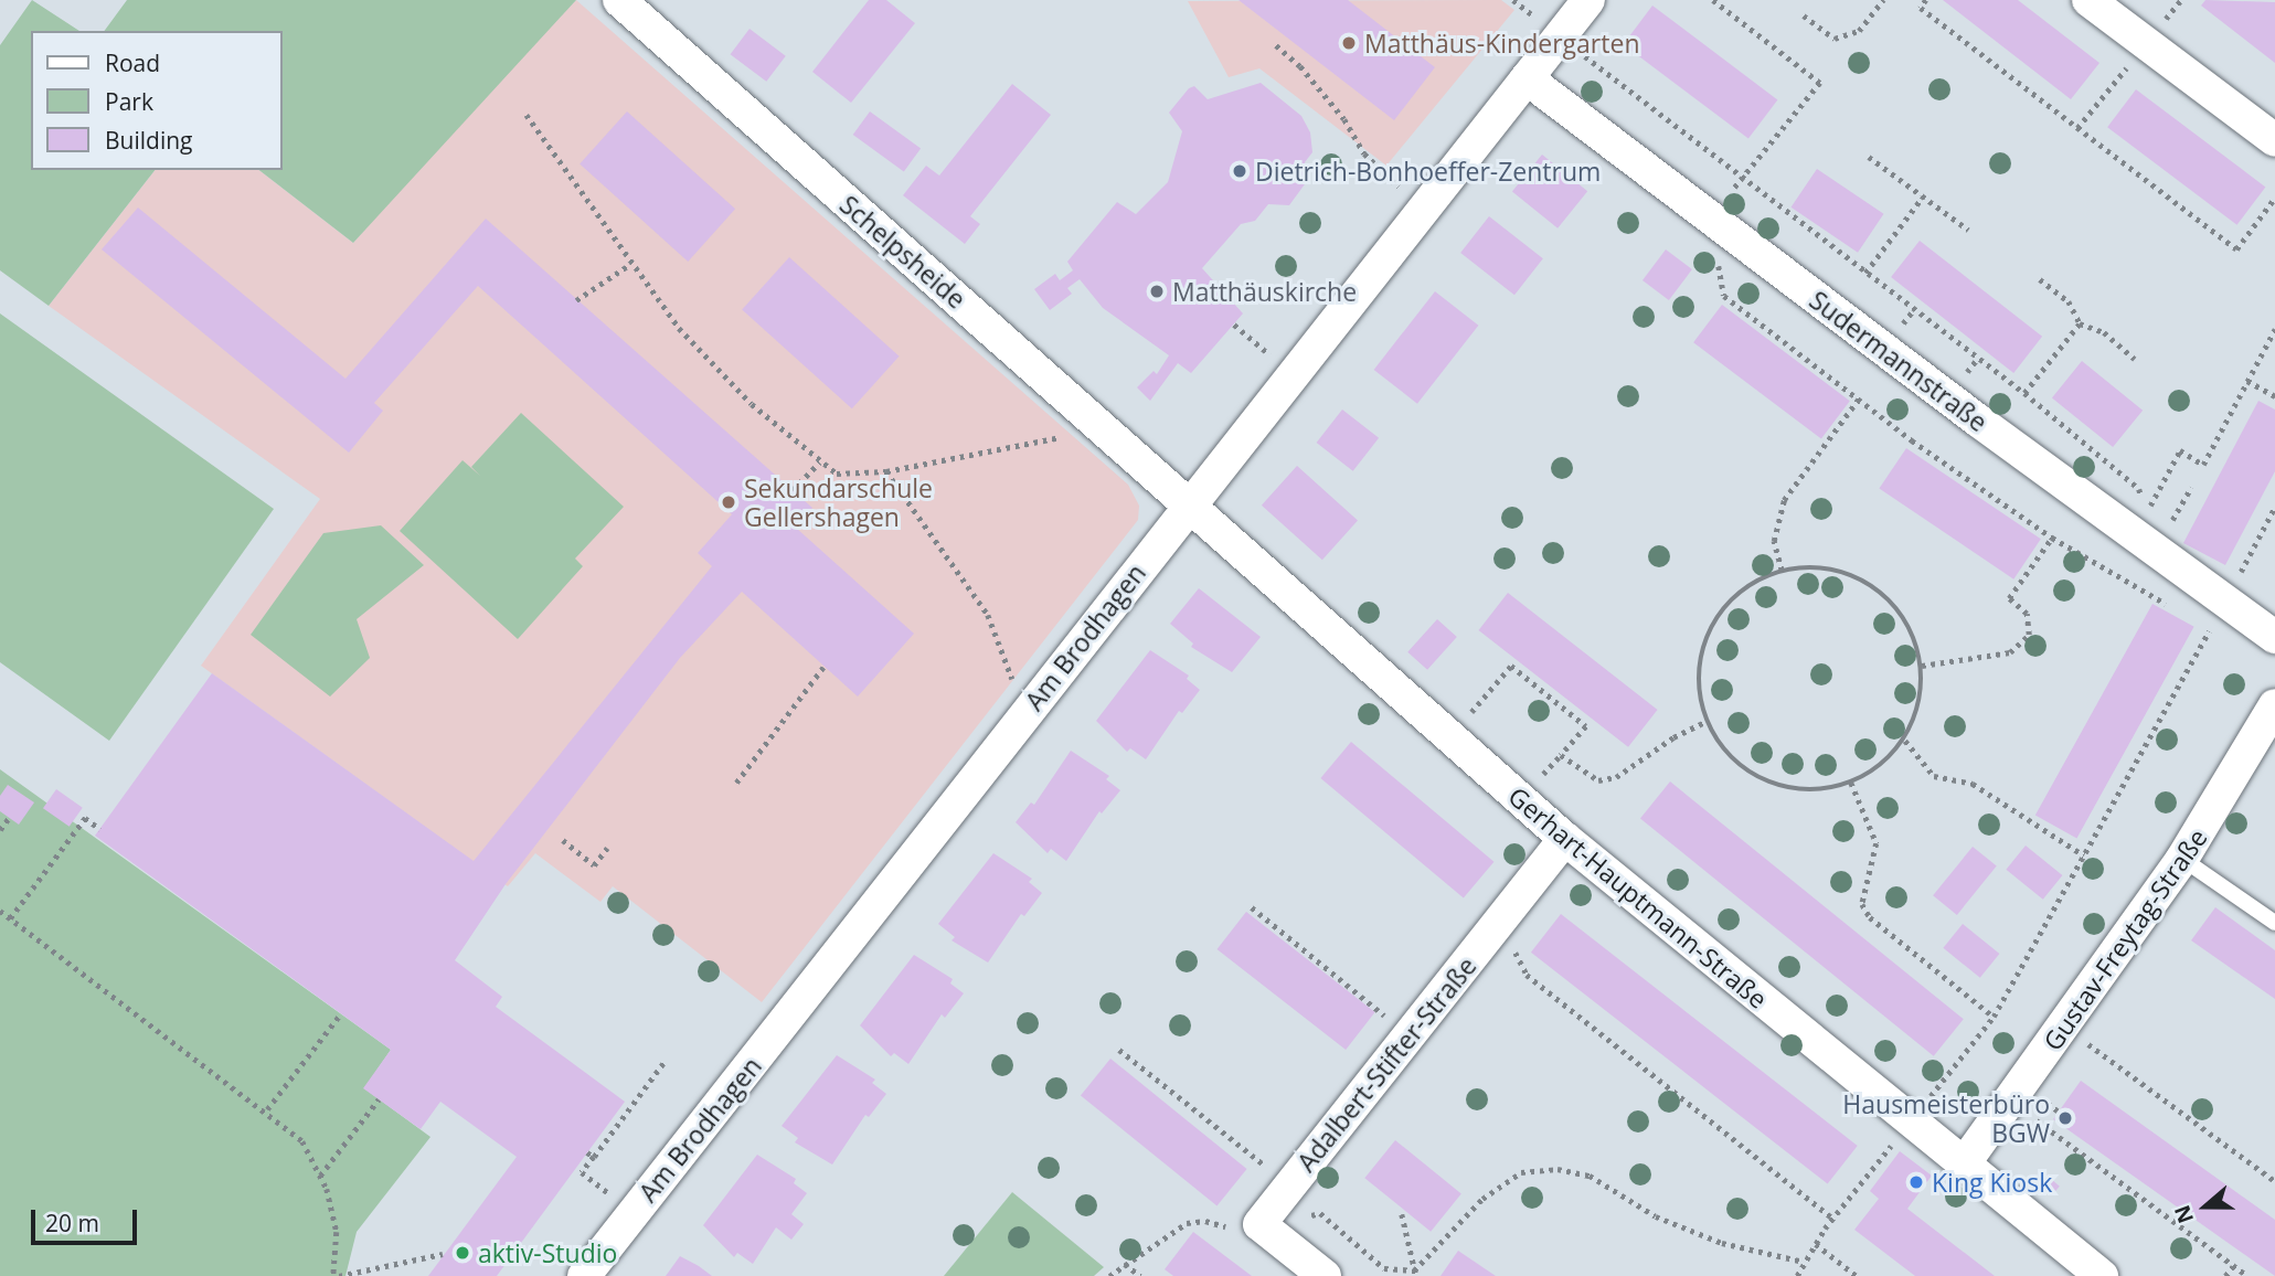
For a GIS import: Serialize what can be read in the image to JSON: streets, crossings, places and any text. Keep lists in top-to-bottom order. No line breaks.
{"streets":{"street":["Schelpsheide","Sudermannstraße","Am Brodhagen","Gerhart-Hauptmann-Straße","Gustav-Freytag-Straße","Adalbert-Stifter-Straße"]},"crossings":[["Schelpsheide","Am Brodhagen"],["Schelpsheide","Gerhart-Hauptmann-Straße"],["Sudermannstraße","Am Brodhagen"],["Am Brodhagen","Gerhart-Hauptmann-Straße"],["Gerhart-Hauptmann-Straße","Gustav-Freytag-Straße"],["Gerhart-Hauptmann-Straße","Adalbert-Stifter-Straße"]],"places":["Matthäus-Kindergarten","Dietrich-Bonhoeffer-Zentrum","Matthäuskirche","Sekundarschule Gellershagen","Hausmeisterbüro BGW","King Kiosk","aktiv-Studio"],"legend":["Road","Park","Building"],"scale_bar":"20 m","north":"left"}
